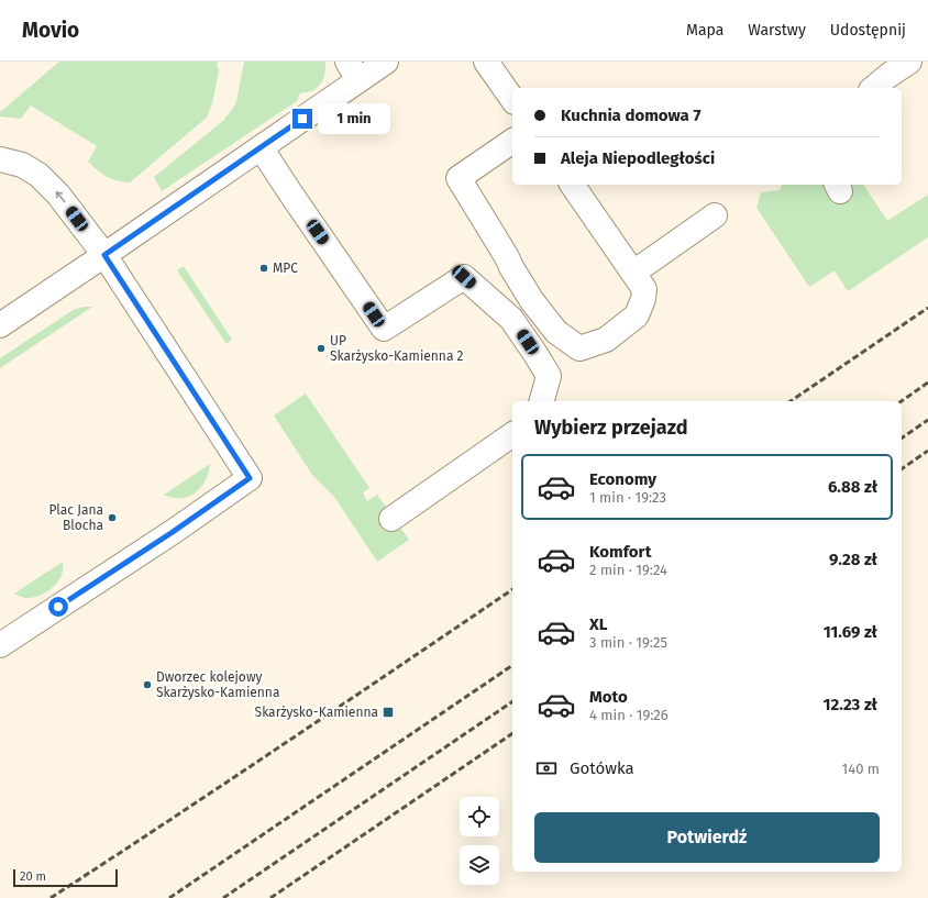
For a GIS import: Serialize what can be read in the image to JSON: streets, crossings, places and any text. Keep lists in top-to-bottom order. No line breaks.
{"places":{"other":["MPC","UP Skarżysko-Kamienna 2","Plac Jana Blocha","Dworzec kolejowy Skarżysko-Kamienna"],"transit":["Skarżysko-Kamienna"]},"scale_bar":"20 m","page":{"header":"Movio","nav":["Mapa","Warstwy","Udostępnij"],"banner":["Kuchnia domowa 7","Aleja Niepodległości"],"bubble":"1 min","heading":"Wybierz przejazd","list":[{"name":"Economy","note":"1 min · 19:23","value":"6.88 zł"},{"name":"Komfort","note":"2 min · 19:24","value":"9.28 zł"},{"name":"XL","note":"3 min · 19:25","value":"11.69 zł"},{"name":"Moto","note":"4 min · 19:26","value":"12.23 zł"}],"pay":["Gotówka","140 m"],"buttons":"Potwierdź","scale":"20 m"}}
